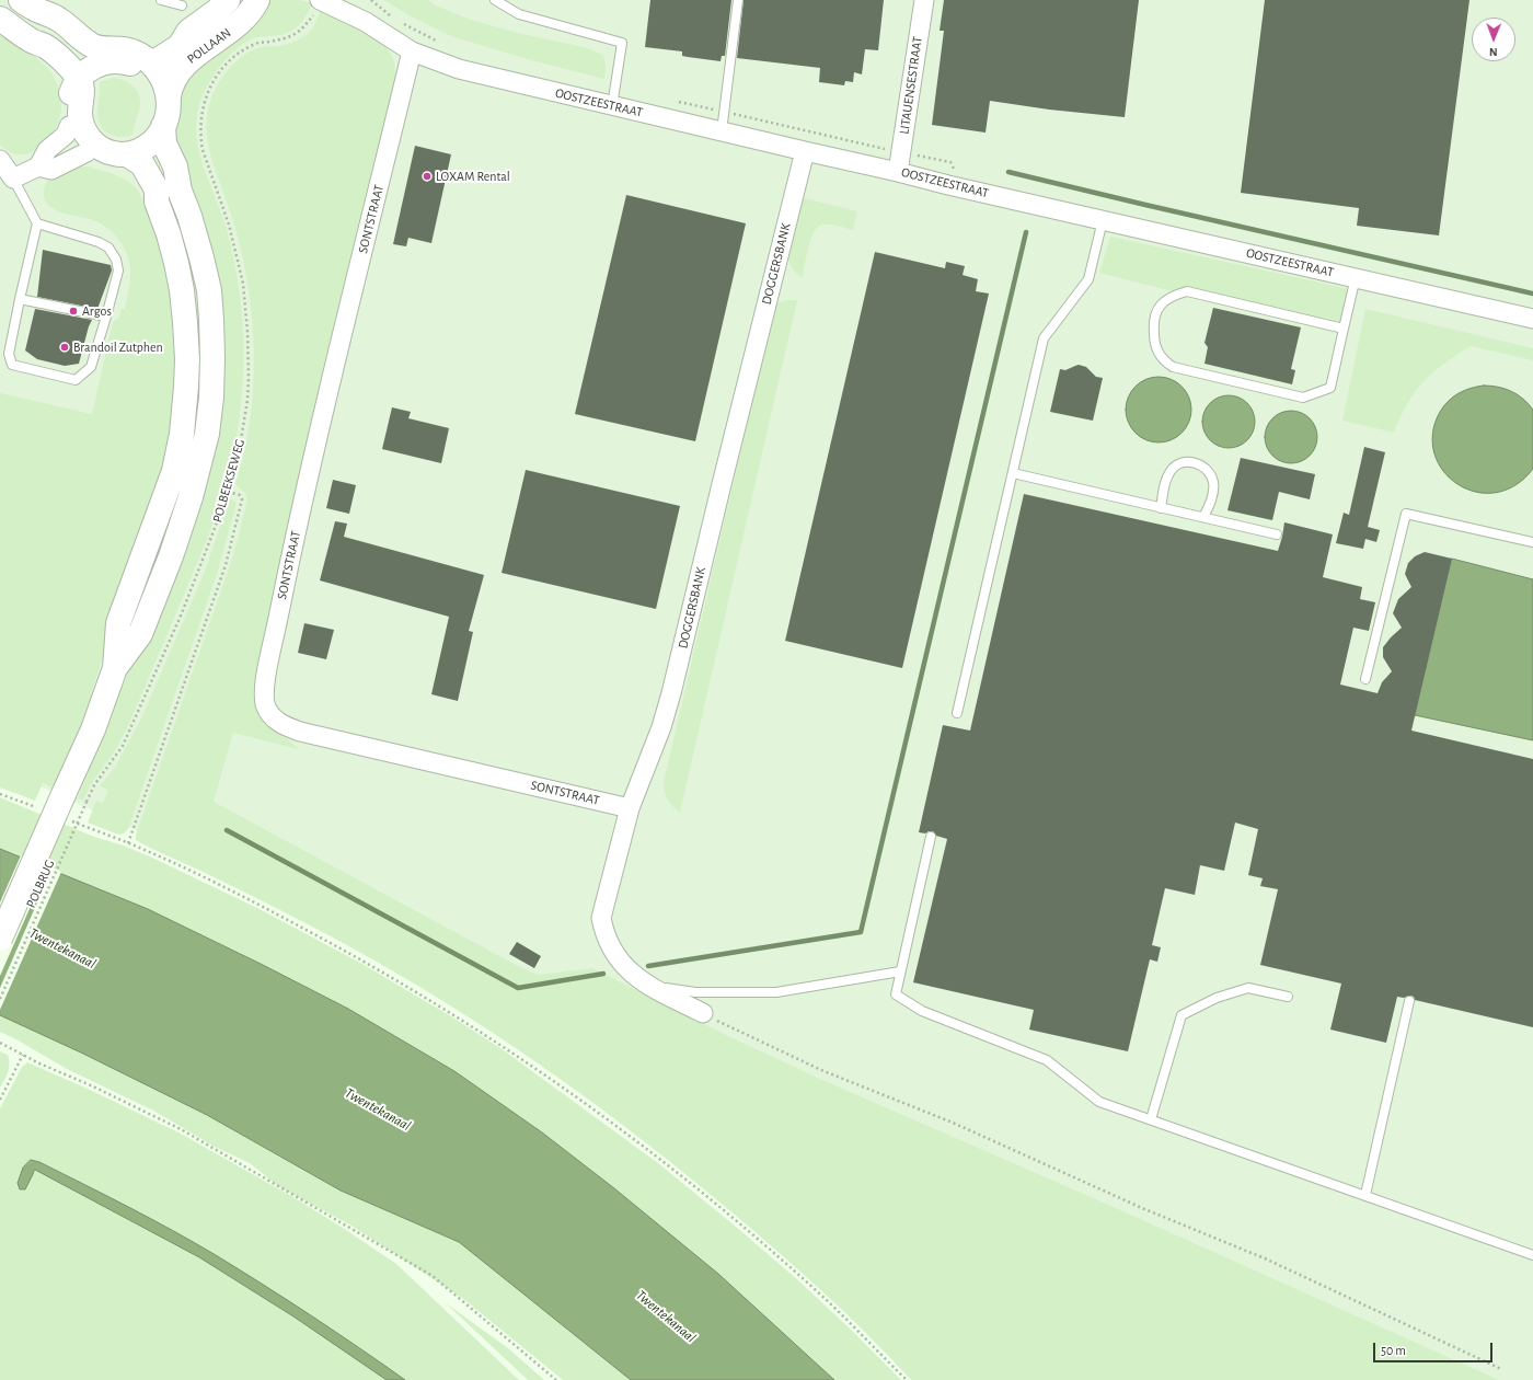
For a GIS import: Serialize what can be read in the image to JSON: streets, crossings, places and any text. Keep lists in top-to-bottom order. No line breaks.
{"streets":{"main road":["POLLAAN"],"street":["LITAUENSESTRAAT","OOSTZEESTRAAT","SONTSTRAAT","DOGGERSBANK"],"path":["POLBEEKSEWEG","POLBRUG"]},"crossings":[["POLLAAN","OOSTZEESTRAAT"],["POLLAAN","POLBEEKSEWEG"],["LITAUENSESTRAAT","OOSTZEESTRAAT"],["OOSTZEESTRAAT","SONTSTRAAT"],["OOSTZEESTRAAT","DOGGERSBANK"],["SONTSTRAAT","DOGGERSBANK"],["POLBEEKSEWEG","POLBRUG"]],"water":["Twentekanaal"],"places":["LOXAM Rental","Argos","Brandoil Zutphen"],"scale_bar":"50 m","north":"bottom"}
